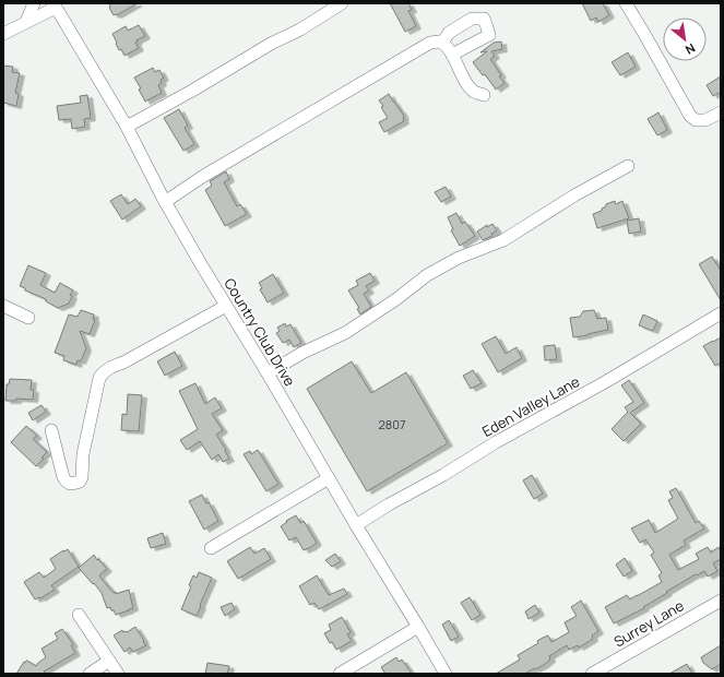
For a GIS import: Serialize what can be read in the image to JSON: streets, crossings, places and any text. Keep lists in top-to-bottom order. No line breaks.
{"streets":{"street":["Country Club Drive","Eden Valley Lane","Surrey Lane"]},"crossings":[["Country Club Drive","Eden Valley Lane"]],"house_numbers":["2807"],"north":"bottom right"}
